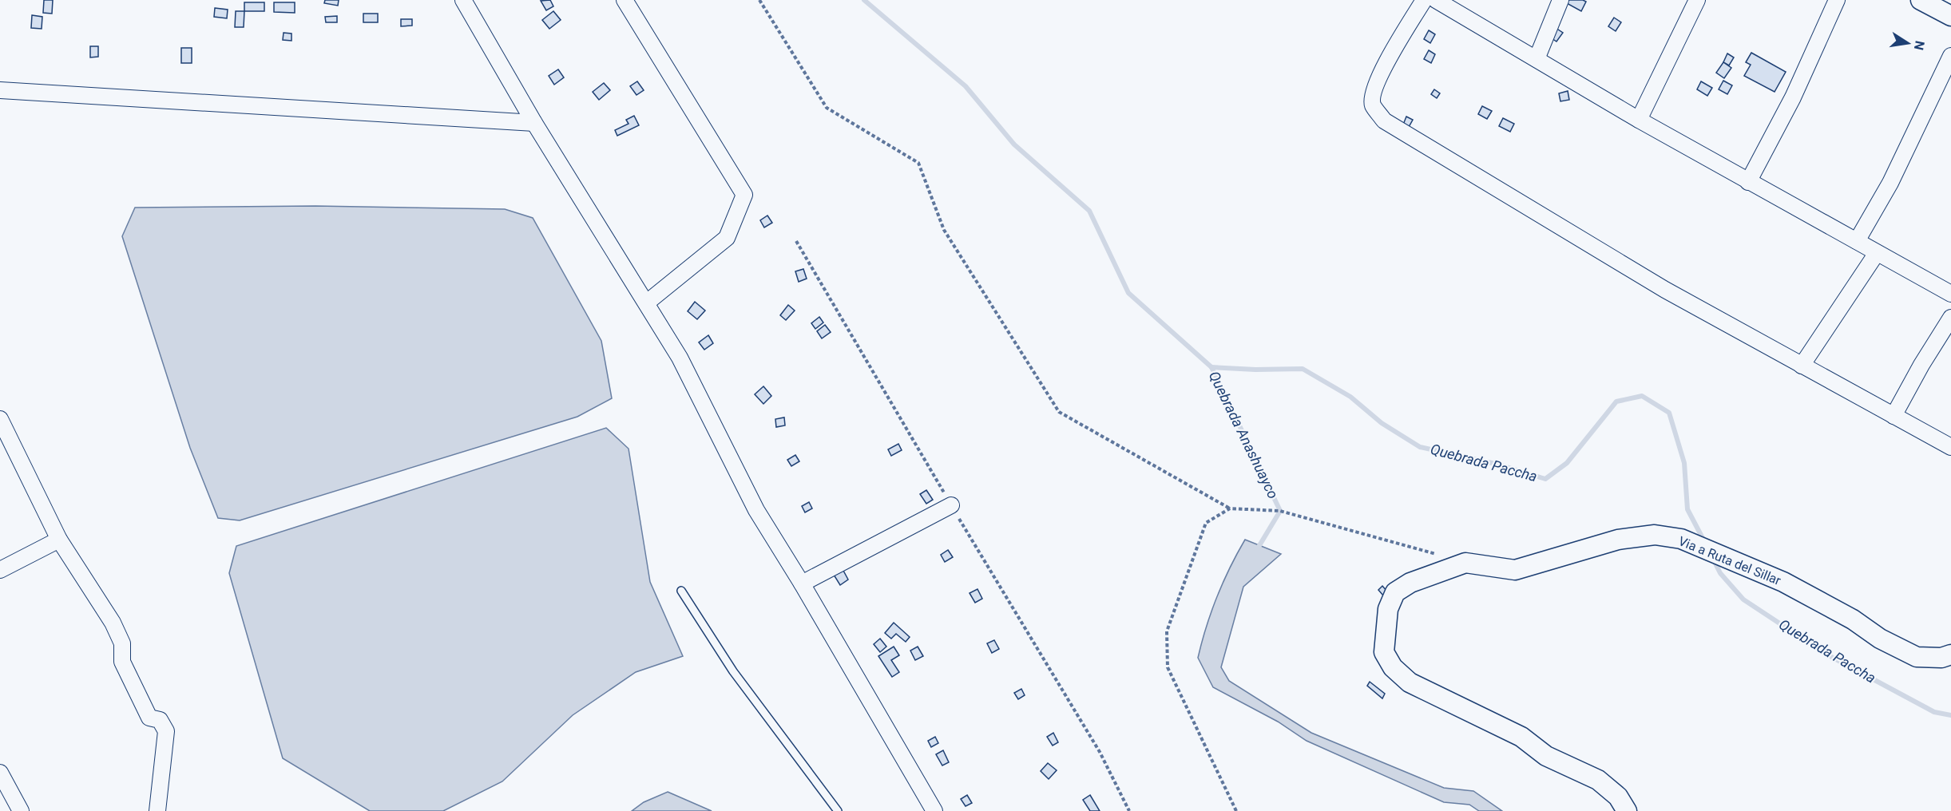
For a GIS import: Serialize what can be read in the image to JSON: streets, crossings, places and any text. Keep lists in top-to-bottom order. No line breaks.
{"streets":{"street":["Via a Ruta del Sillar"]},"water":["Quebrada Anashuayco","Quebrada Paccha"],"north":"right"}
